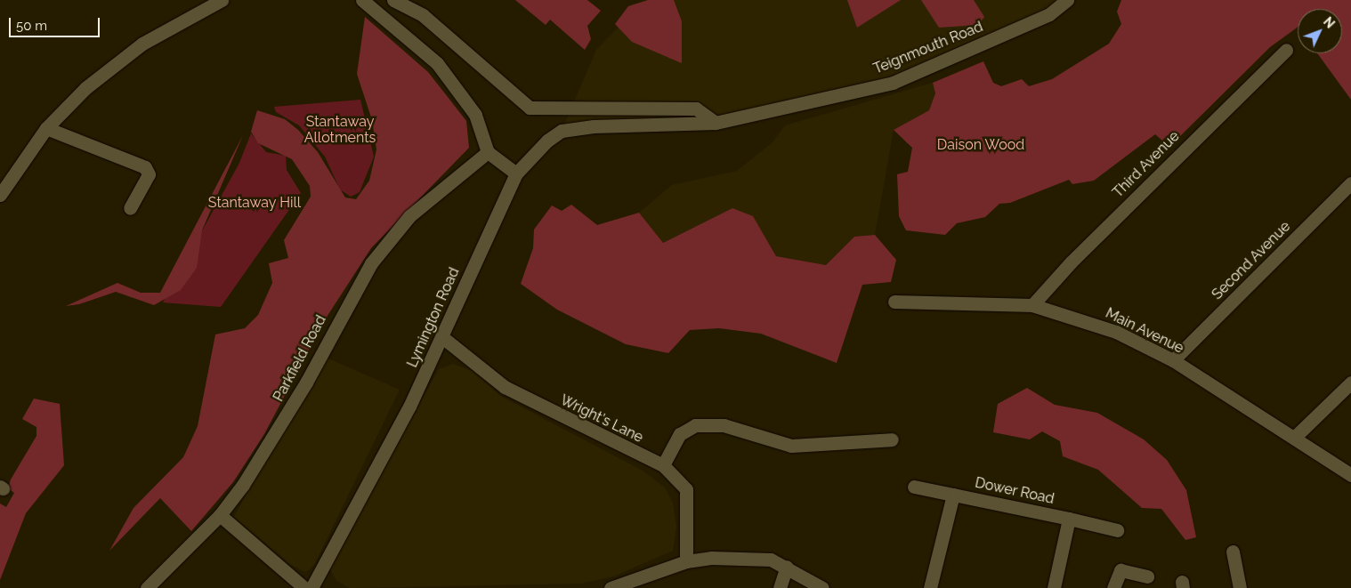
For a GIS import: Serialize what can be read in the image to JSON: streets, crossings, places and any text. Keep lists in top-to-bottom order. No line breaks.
{"streets":{"street":["Teignmouth Road","Third Avenue","Second Avenue","Lymington Road","Main Avenue","Parkfield Road","Wright's Lane","Dower Road"]},"crossings":[["Teignmouth Road","Lymington Road"],["Third Avenue","Main Avenue"],["Second Avenue","Main Avenue"],["Lymington Road","Wright's Lane"]],"parks":["Stantaway Allotments","Daison Wood","Stantaway Hill"],"scale_bar":"50 m","north":"top right"}
